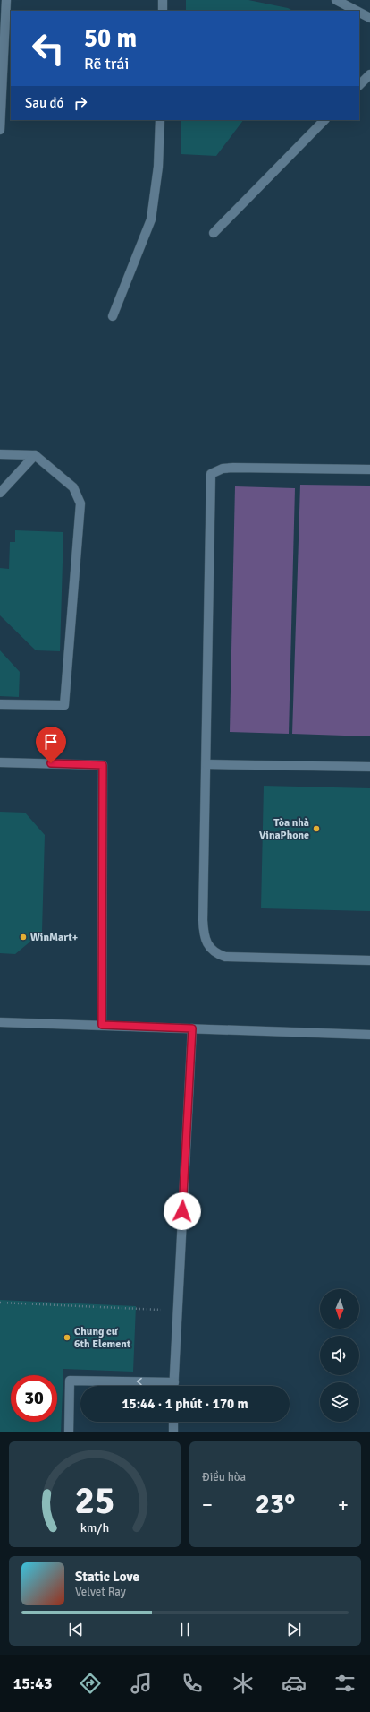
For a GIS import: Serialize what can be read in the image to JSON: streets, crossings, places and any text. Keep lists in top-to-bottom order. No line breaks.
{"places":["Tòa nhà VinaPhone","WinMart+","Chung cư 6th Element"],"north":"bottom","page":{"turn":["50 m","Rẽ trái"],"then":"Sau đó","limit":"30","trip":"15:44 · 1 phút · 170 m","tile":"Điều hòa","heat":["−","23°","+"],"song":["Static Love","Velvet Ray"],"tabs":"15:43","gauge":["25","km/h"]}}
